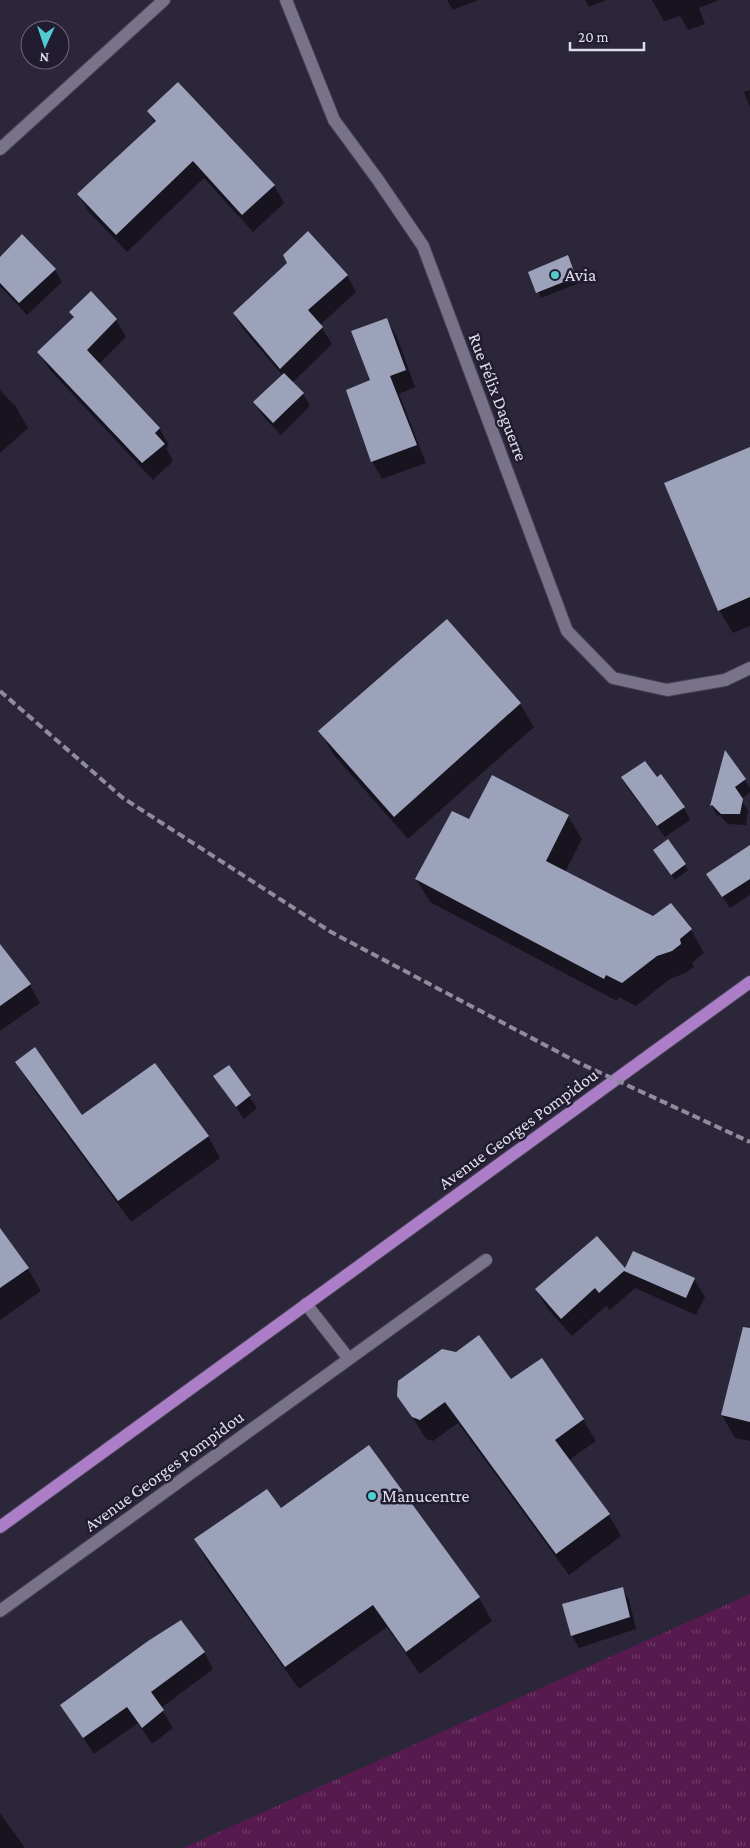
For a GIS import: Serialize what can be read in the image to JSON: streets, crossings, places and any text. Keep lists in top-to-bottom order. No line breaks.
{"streets":{"main road":["Avenue Georges Pompidou"],"street":["Rue Félix Daguerre"]},"places":["Avia","Manucentre"],"scale_bar":"20 m","north":"bottom"}
